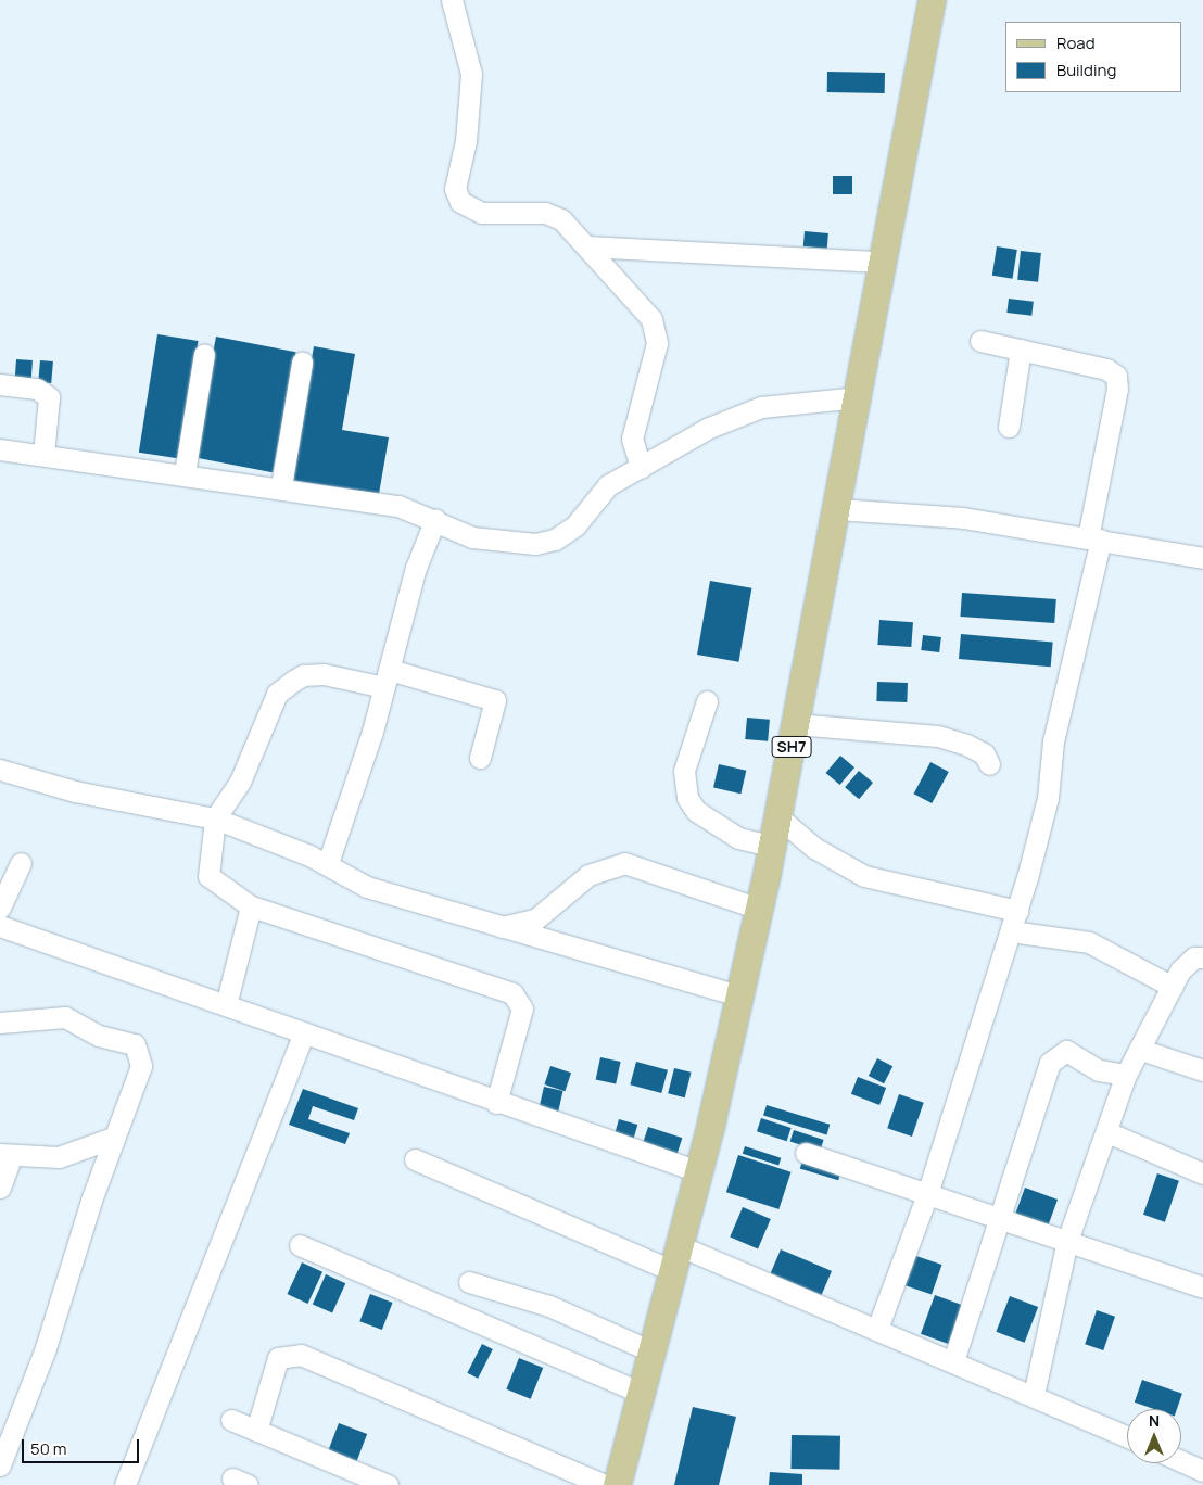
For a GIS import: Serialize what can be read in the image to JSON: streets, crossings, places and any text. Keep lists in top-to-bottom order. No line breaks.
{"streets":{"main road":["SH7"]},"legend":["Road","Building"],"scale_bar":"50 m","north":"top"}
